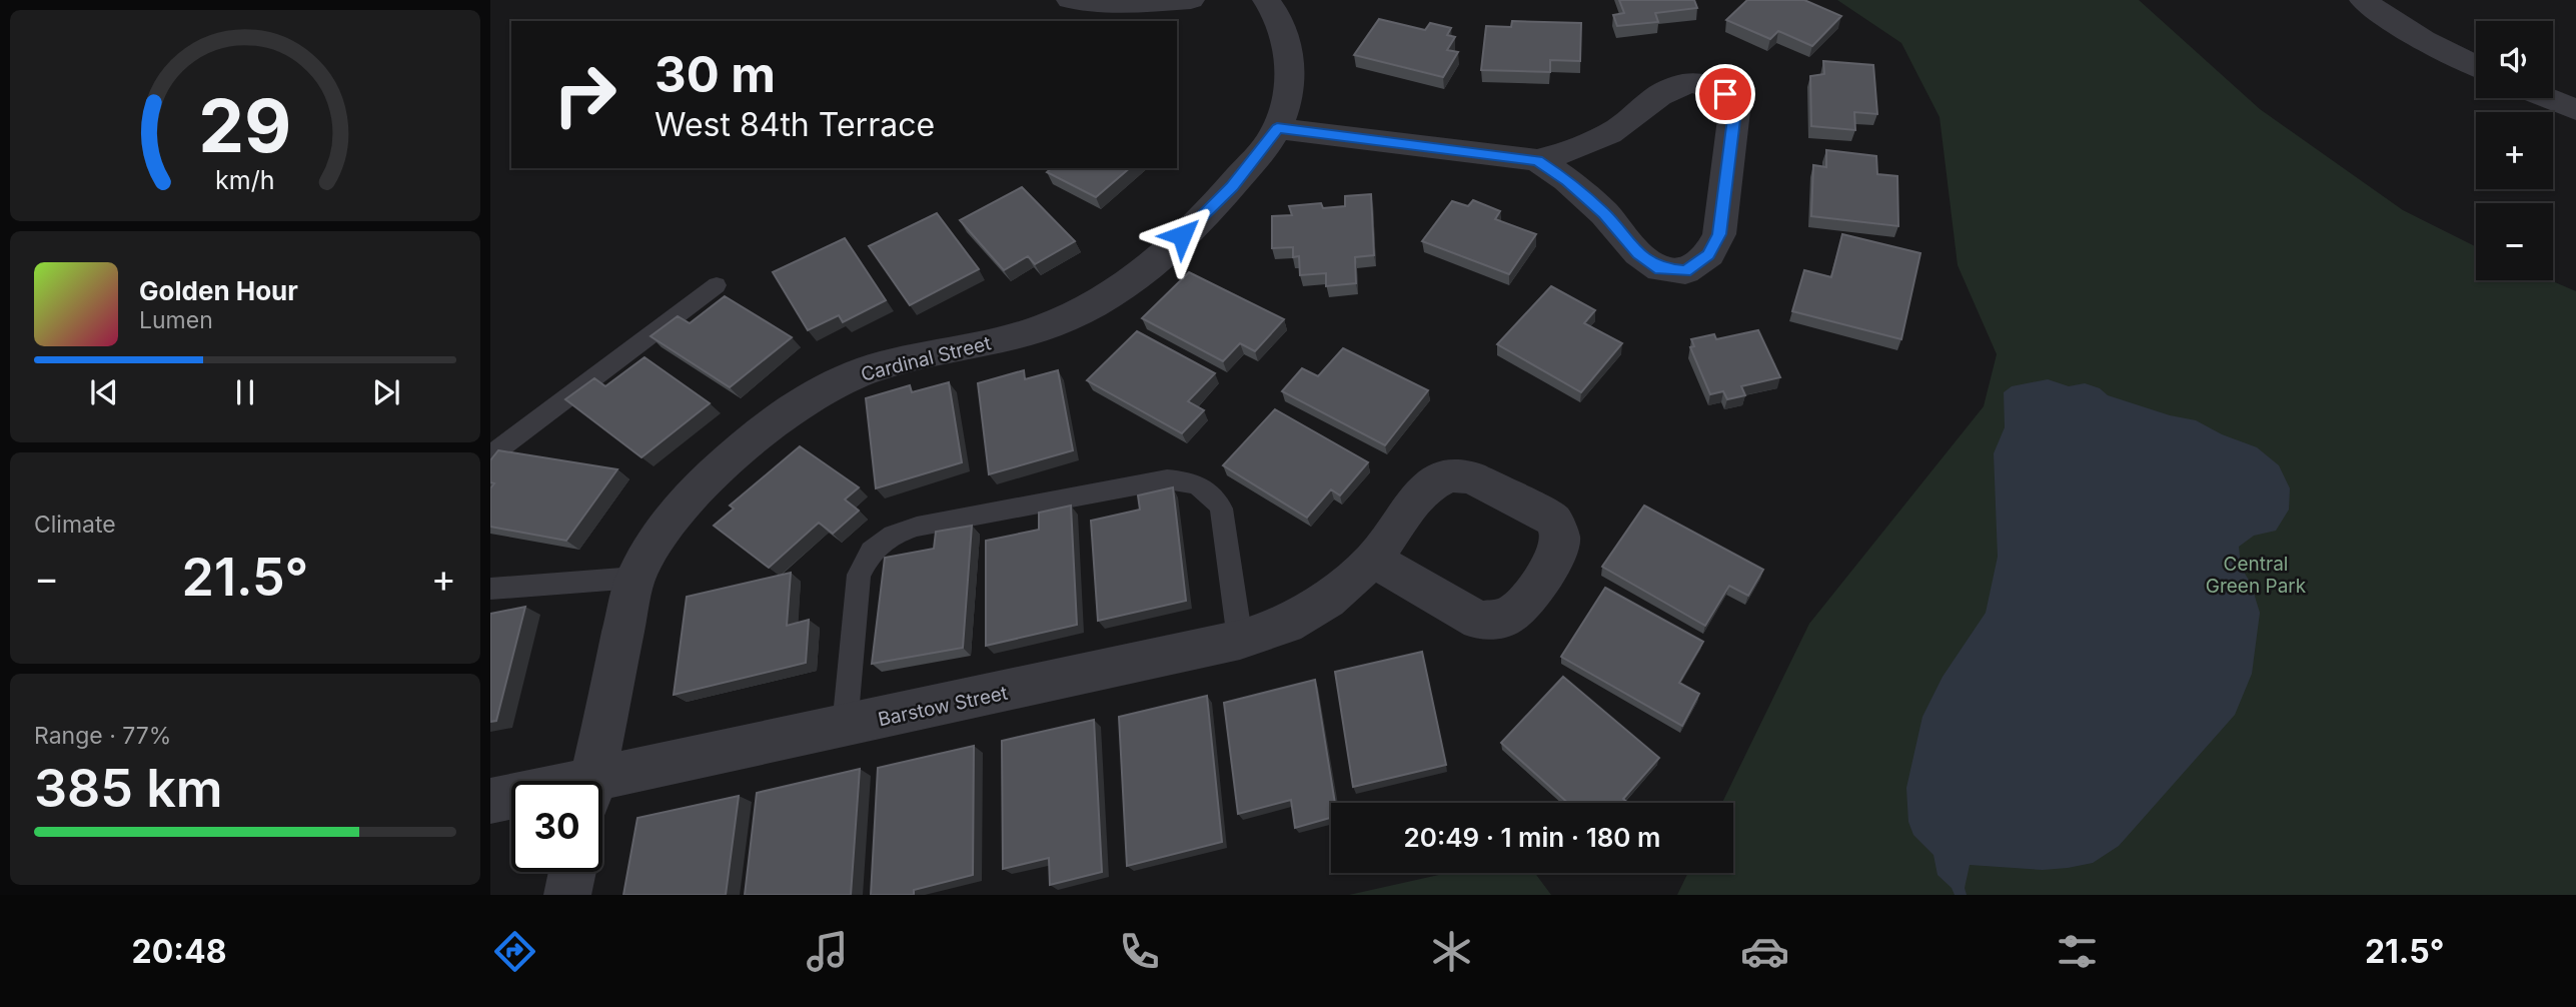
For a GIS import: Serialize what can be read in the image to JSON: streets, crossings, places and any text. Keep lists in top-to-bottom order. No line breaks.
{"streets":{"street":["Cardinal Street","Barstow Street"]},"parks":["Central Green Park"],"page":{"map_buttons":["+","−"],"turn":["30 m","West 84th Terrace"],"song":["Golden Hour","Lumen"],"tile":["Climate",["Range · 77%","385 km"]],"heat":["−","21.5°","+"],"limit":"30","trip":"20:49 · 1 min · 180 m","tabs":["20:48","21.5°"],"gauge":["29","km/h"]}}
